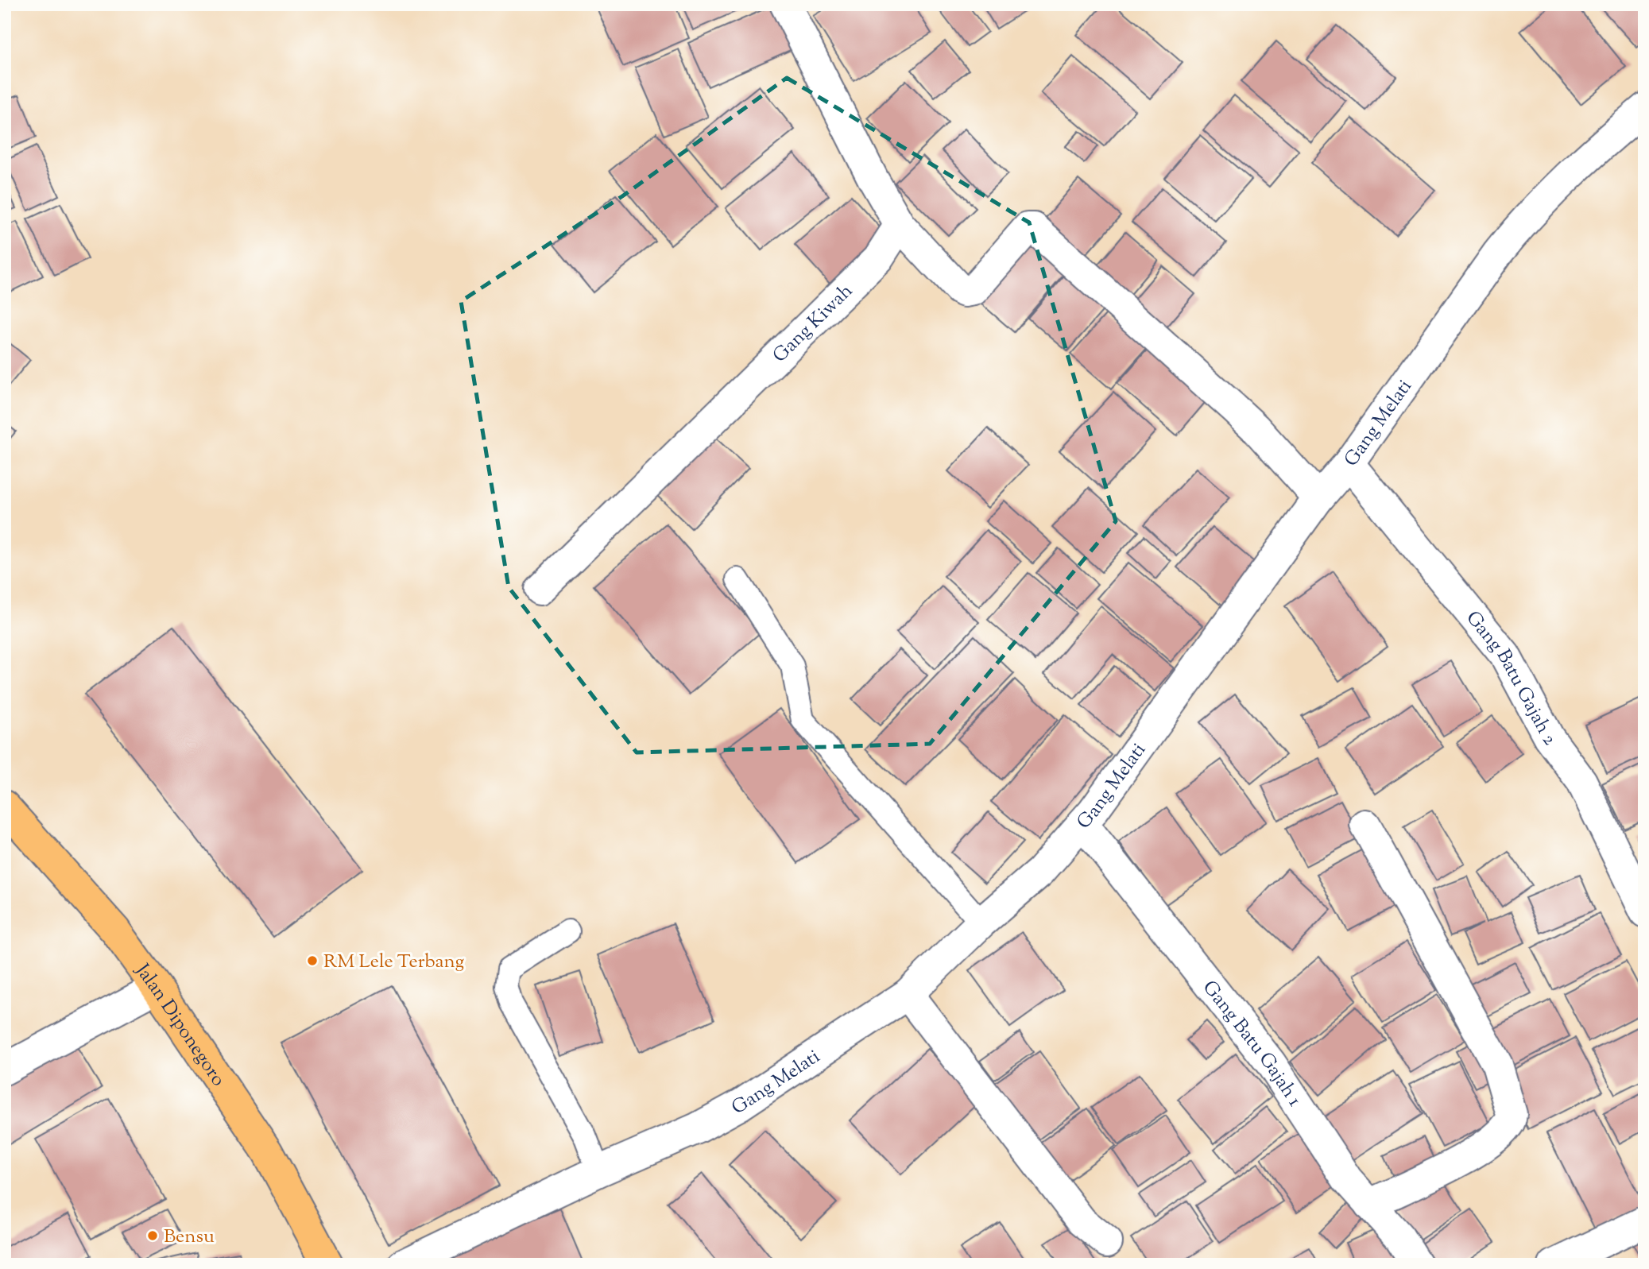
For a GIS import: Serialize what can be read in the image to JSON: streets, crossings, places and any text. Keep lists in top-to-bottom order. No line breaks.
{"streets":{"main road":["Jalan Diponegoro"],"street":["Gang Kiwah","Gang Melati","Gang Batu Gajah 2","Gang Batu Gajah 1"]},"crossings":[["Gang Melati","Gang Batu Gajah 2"],["Gang Melati","Gang Batu Gajah 1"]],"places":["RM Lele Terbang","Bensu"]}
